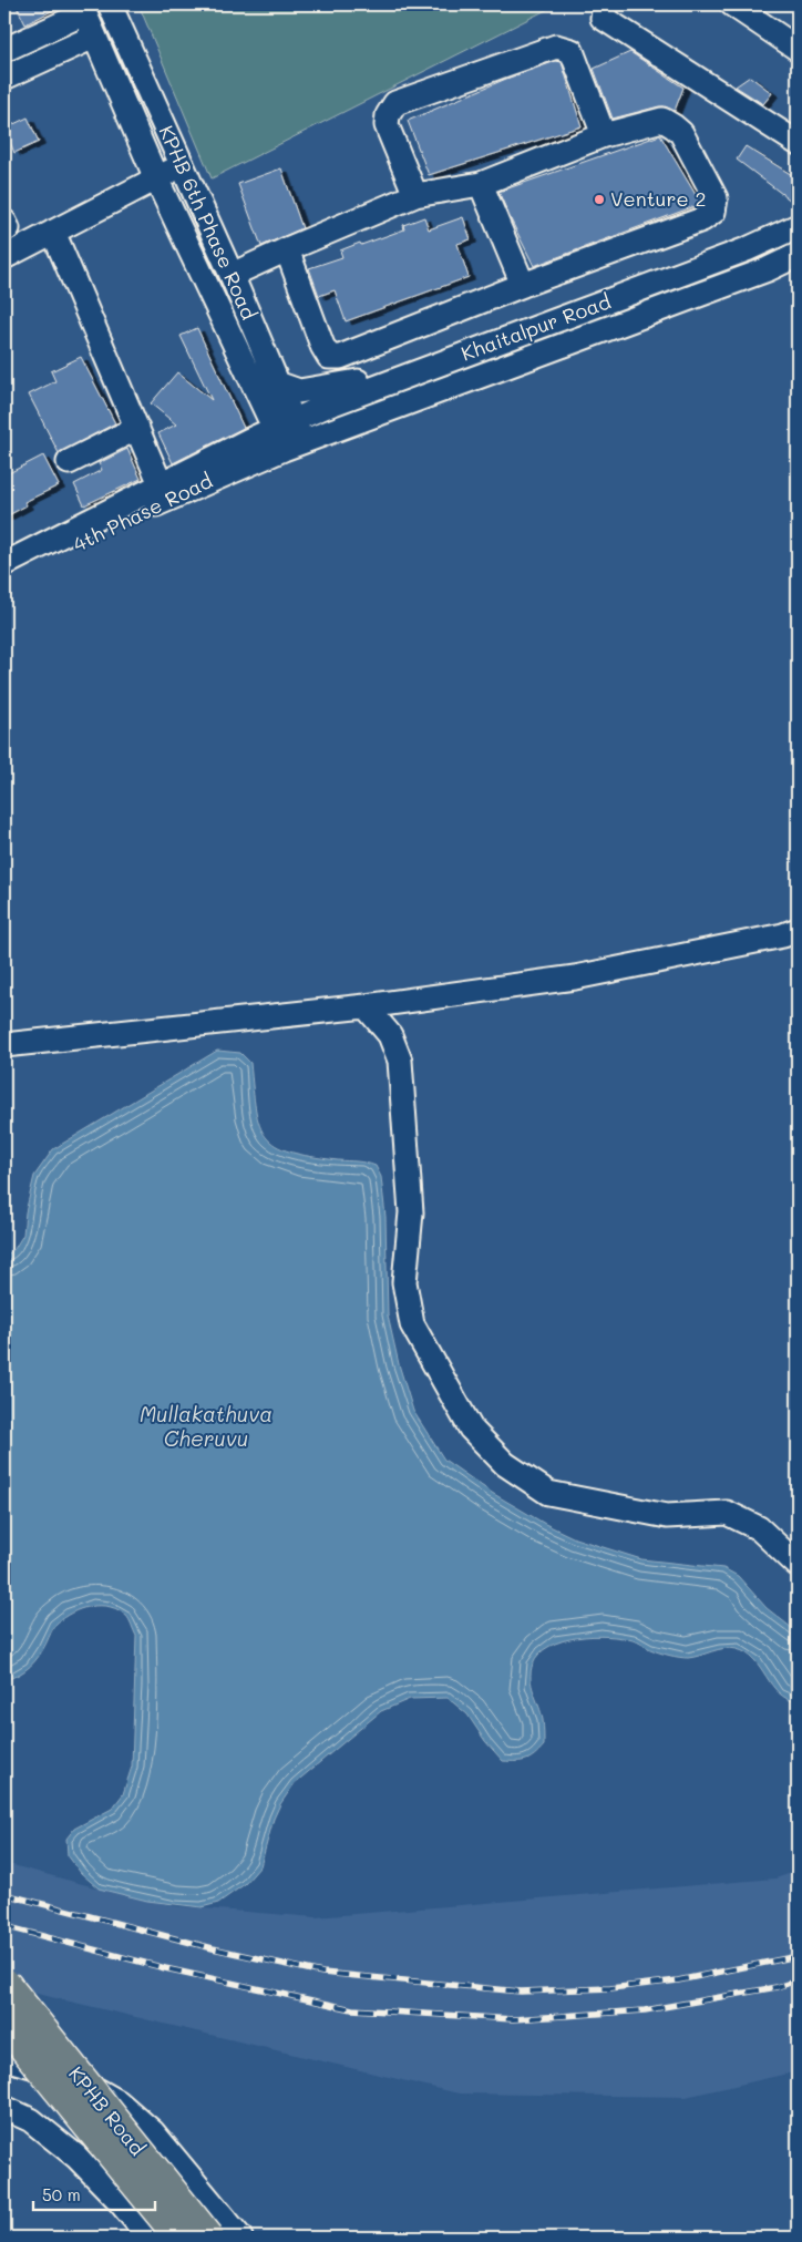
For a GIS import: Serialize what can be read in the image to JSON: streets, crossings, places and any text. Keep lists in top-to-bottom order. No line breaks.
{"streets":{"main road":["KPHB Road"],"street":["KPHB 6th Phase Road","Khaitalpur Road","4th Phase Road"]},"crossings":[["KPHB 6th Phase Road","Khaitalpur Road"],["KPHB 6th Phase Road","4th Phase Road"],["Khaitalpur Road","4th Phase Road"]],"water":["Mullakathuva Cheruvu"],"places":["Venture 2"],"scale_bar":"50 m"}
